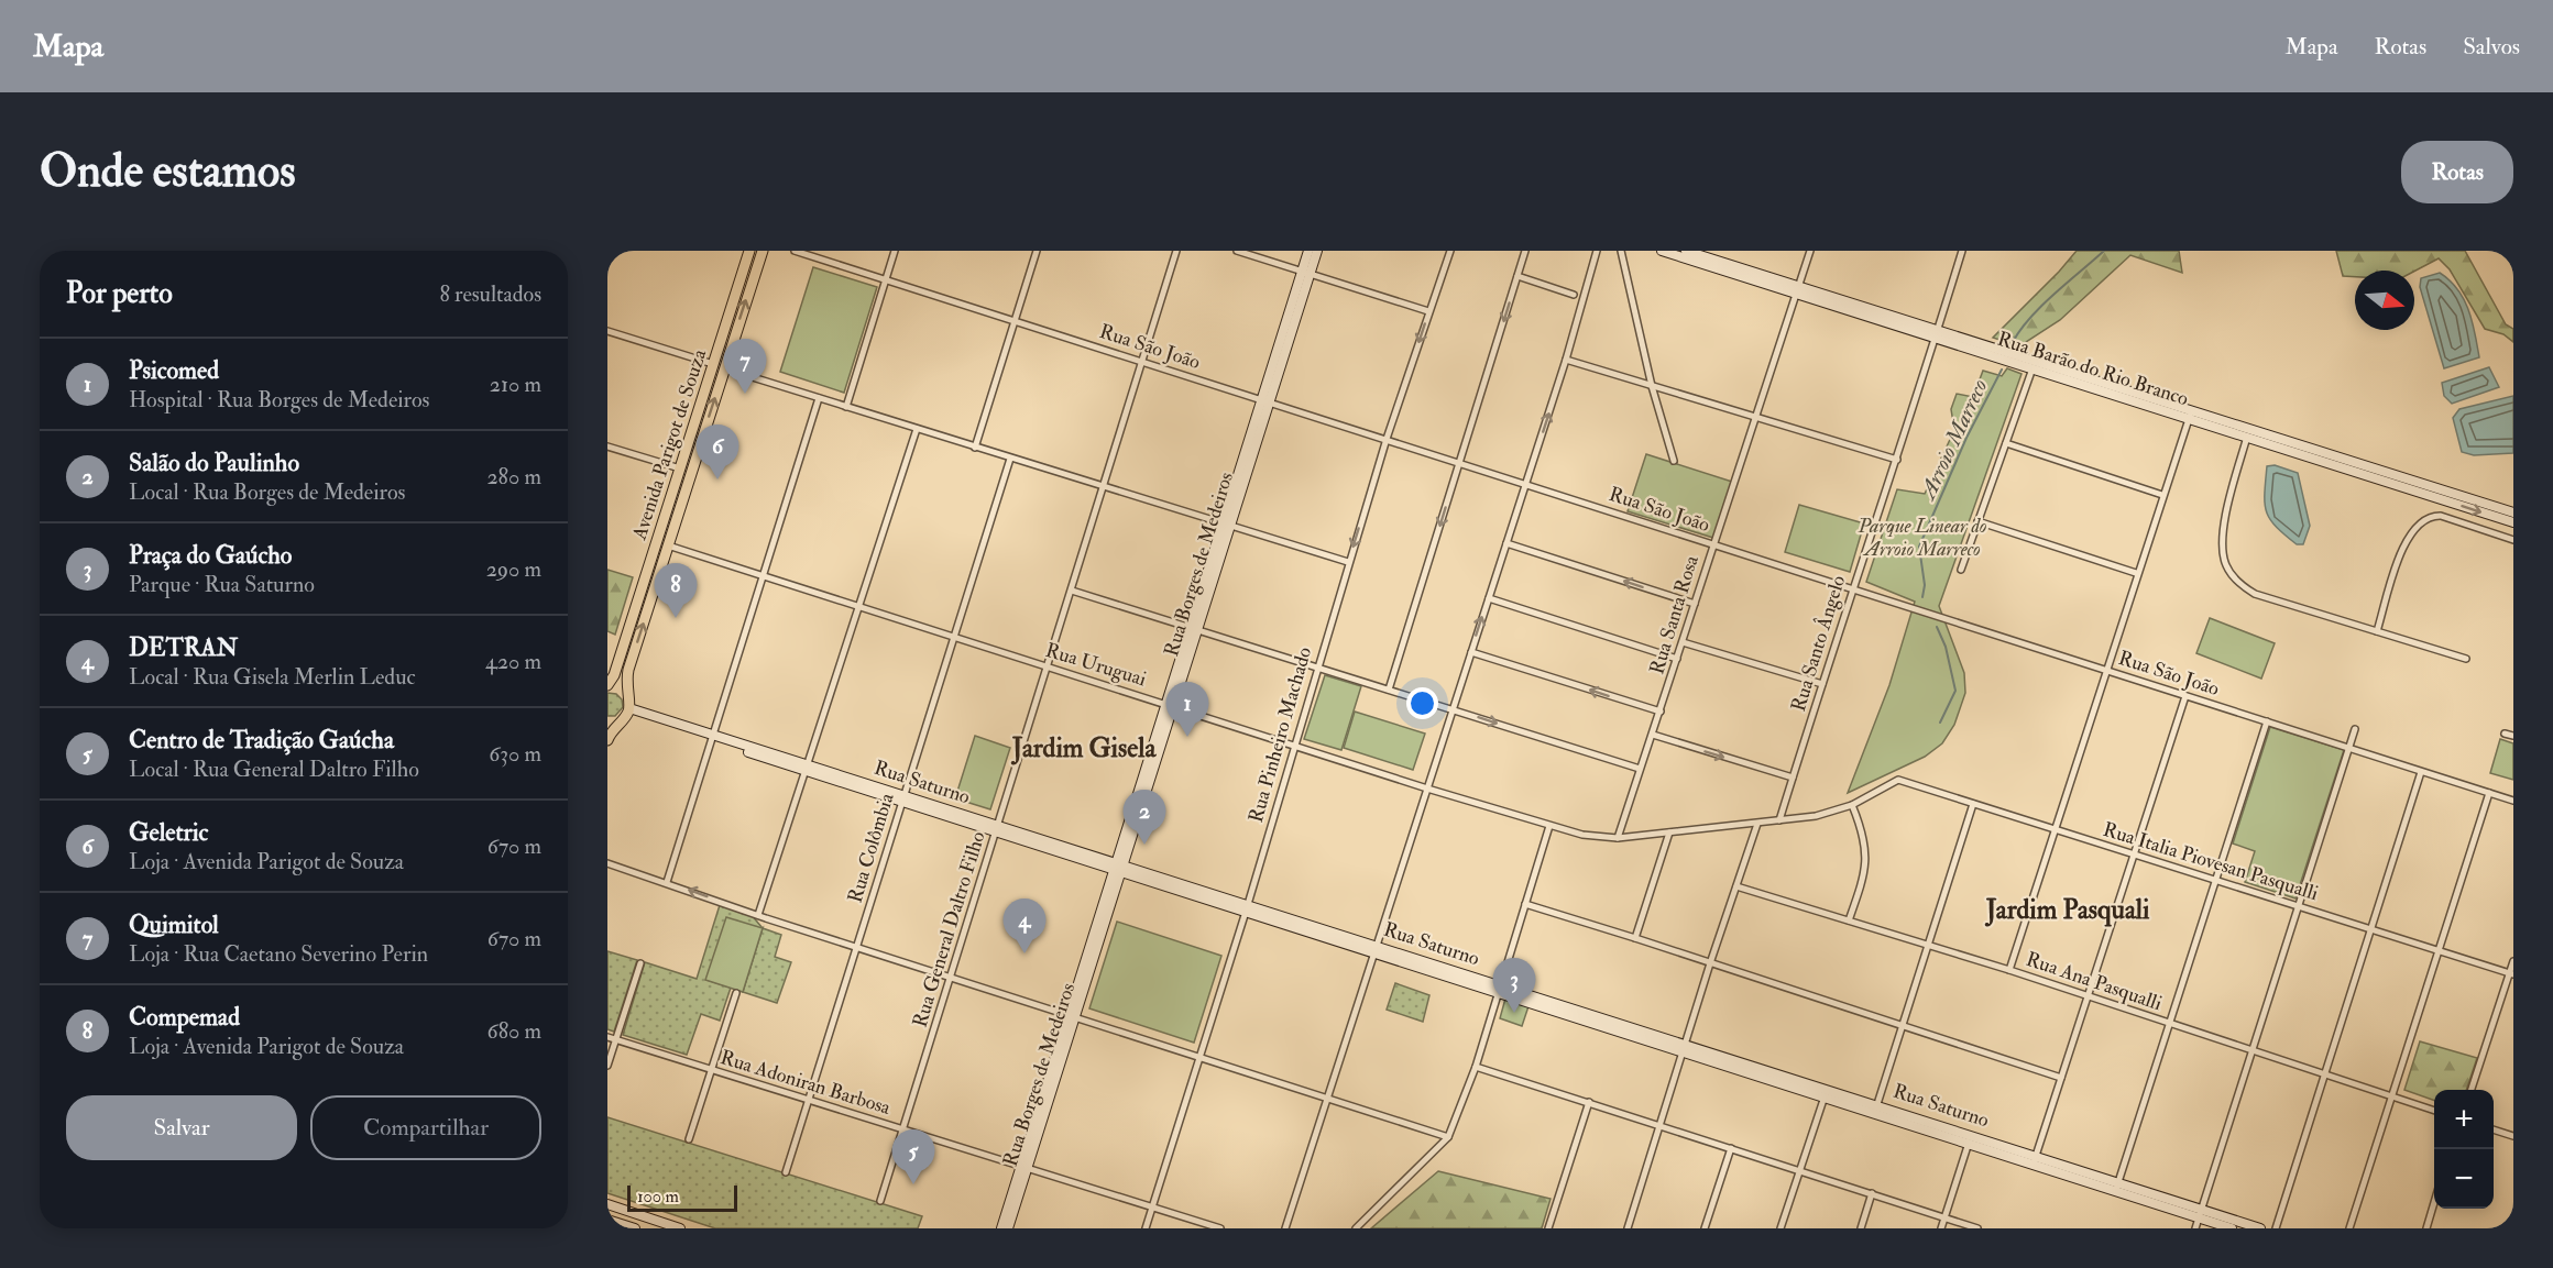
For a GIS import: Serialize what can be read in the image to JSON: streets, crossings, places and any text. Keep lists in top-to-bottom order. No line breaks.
{"streets":{"main road":["Avenida Parigot de Souza"],"street":["Rua São João","Rua Barão do Rio Branco","Rua Borges de Medeiros","Rua Santa Rosa","Rua Santo Ângelo","Rua Uruguai","Rua Pinheiro Machado","Rua Saturno","Rua Colômbia","Rua Italia Piovesan Pasqualli","Rua General Daltro Filho","Rua Ana Pasqualli","Rua Adoniran Barbosa"]},"crossings":[["Rua São João","Rua Borges de Medeiros"],["Rua São João","Rua Santa Rosa"],["Rua São João","Rua Santo Ângelo"],["Rua São João","Rua Pinheiro Machado"],["Rua São João","Rua General Daltro Filho"],["Rua Barão do Rio Branco","Rua Santa Rosa"],["Rua Barão do Rio Branco","Rua Santo Ângelo"],["Avenida Parigot de Souza","Rua Uruguai"],["Avenida Parigot de Souza","Rua Saturno"],["Rua Borges de Medeiros","Rua Uruguai"],["Rua Borges de Medeiros","Rua Saturno"],["Rua Borges de Medeiros","Rua Adoniran Barbosa"],["Rua Santa Rosa","Rua Uruguai"],["Rua Santo Ângelo","Rua Uruguai"],["Rua Uruguai","Rua Pinheiro Machado"],["Rua Uruguai","Rua Colômbia"],["Rua Uruguai","Rua Italia Piovesan Pasqualli"],["Rua Uruguai","Rua General Daltro Filho"],["Rua Pinheiro Machado","Rua Saturno"],["Rua Pinheiro Machado","Rua Adoniran Barbosa"],["Rua Saturno","Rua Colômbia"],["Rua Saturno","Rua General Daltro Filho"],["Rua Colômbia","Rua Adoniran Barbosa"],["Rua General Daltro Filho","Rua Adoniran Barbosa"]],"districts":["Jardim Gisela","Jardim Pasquali"],"water":["Arroio Marreco"],"parks":["Parque Linear do Arroio Marreco"],"scale_bar":"100 m","north":"right","page":{"header":"Mapa","nav":["Mapa","Rotas","Salvos"],"buttons":["Rotas",["Salvar","Compartilhar"]],"title":"Onde estamos","heading":["Por perto","8 resultados"],"list":[{"mark":"1","name":"Psicomed","note":"Hospital · Rua Borges de Medeiros","value":"210 m"},{"mark":"2","name":"Salão do Paulinho","note":"Local · Rua Borges de Medeiros","value":"280 m"},{"mark":"3","name":"Praça do Gaúcho","note":"Parque · Rua Saturno","value":"290 m"},{"mark":"4","name":"DETRAN","note":"Local · Rua Gisela Merlin Leduc","value":"420 m"},{"mark":"5","name":"Centro de Tradição Gaúcha","note":"Local · Rua General Daltro Filho","value":"630 m"},{"mark":"6","name":"Geletric","note":"Loja · Avenida Parigot de Souza","value":"670 m"},{"mark":"7","name":"Quimitol","note":"Loja · Rua Caetano Severino Perin","value":"670 m"},{"mark":"8","name":"Compemad","note":"Loja · Avenida Parigot de Souza","value":"680 m"}],"pins":["7","6","8","1","2","4","3","5"],"map_buttons":["+","−"],"scale":"100 m"}}
